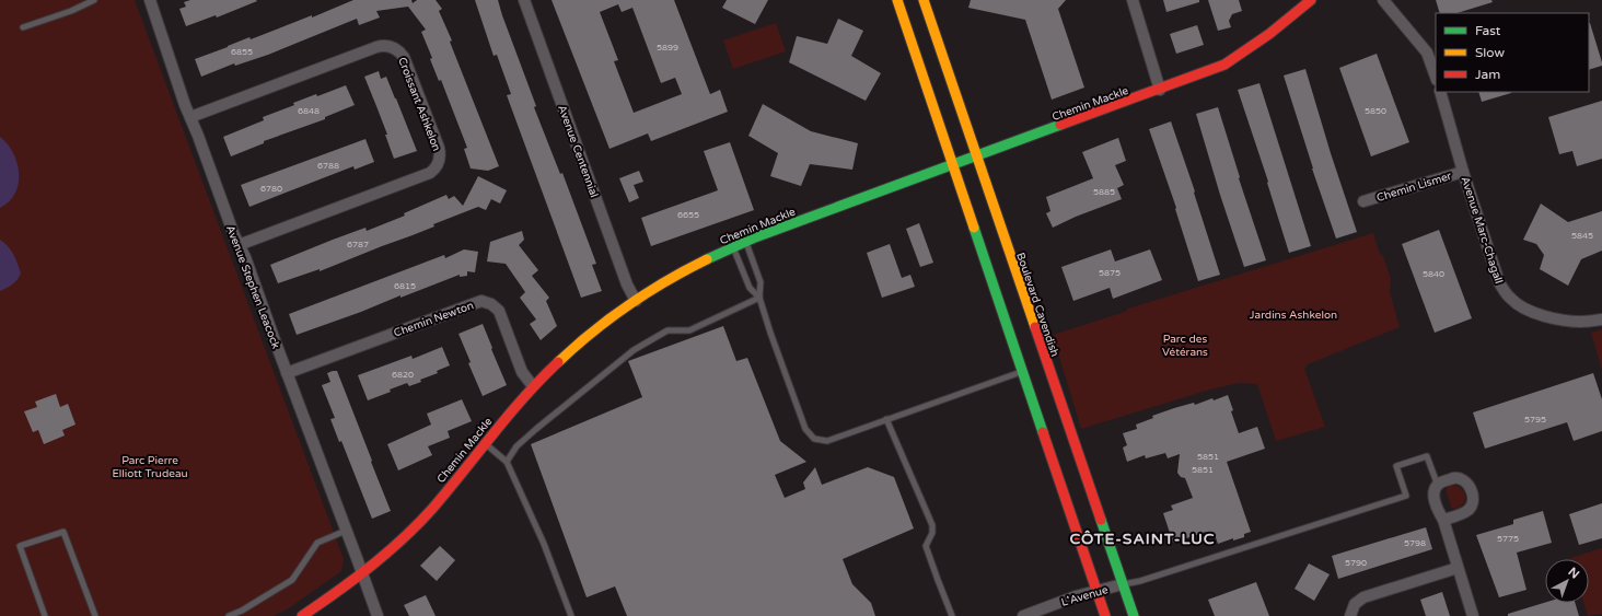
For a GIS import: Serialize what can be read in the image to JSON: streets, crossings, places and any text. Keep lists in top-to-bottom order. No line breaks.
{"streets":{"main road":["Chemin Mackle","Boulevard Cavendish"],"street":["Croissant Ashkelon","Avenue Centennial","Chemin Lismer","Avenue Marc-Chagall","Avenue Stephen Leacock","Chemin Newton","L'Avenue"]},"crossings":[["Chemin Mackle","Avenue Centennial"],["Chemin Mackle","Avenue Stephen Leacock"],["Chemin Mackle","Boulevard Cavendish"],["Chemin Mackle","Chemin Newton"],["Croissant Ashkelon","Avenue Stephen Leacock"],["Chemin Lismer","Avenue Marc-Chagall"],["Avenue Stephen Leacock","Chemin Newton"],["Boulevard Cavendish","L'Avenue"]],"districts":["CÔTE-SAINT-LUC"],"parks":["Jardins Ashkelon","Parc des Vétérans","Parc Pierre Elliott Trudeau"],"house_numbers":["5899","6855","6848","5850","6788","6780","5885","6655","5845","6787","5875","5840","6815","6820","5795","5851","5851","5775","5798","5790"],"legend":["Fast","Slow","Jam"],"north":"top right"}
